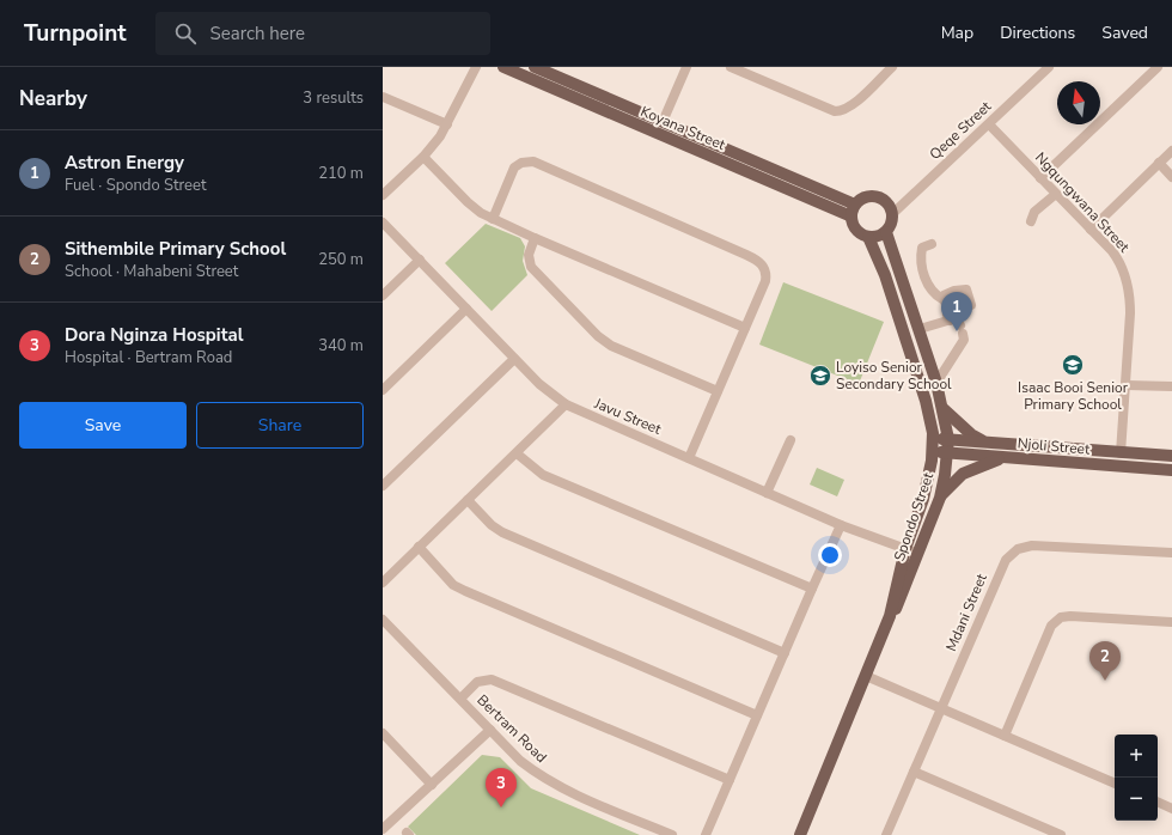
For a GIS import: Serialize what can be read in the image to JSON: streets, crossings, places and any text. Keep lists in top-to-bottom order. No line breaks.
{"streets":{"main road":["Koyana Street","Njoli Street","Spondo Street"],"street":["Qeqe Street","Ngqungwana Street","Javu Street","Mdani Street","Bertram Road"]},"crossings":[["Koyana Street","Qeqe Street"],["Koyana Street","Spondo Street"],["Qeqe Street","Ngqungwana Street"],["Qeqe Street","Spondo Street"],["Ngqungwana Street","Njoli Street"],["Javu Street","Spondo Street"],["Njoli Street","Spondo Street"]],"places":{"school or university":["Isaac Booi Senior Primary School","Loyiso Senior Secondary School"]},"north":"top","page":{"header":"Turnpoint","search":"Search here","nav":["Map","Directions","Saved"],"heading":["Nearby","3 results"],"list":[{"mark":"1","name":"Astron Energy","note":"Fuel · Spondo Street","value":"210 m"},{"mark":"2","name":"Sithembile Primary School","note":"School · Mahabeni Street","value":"250 m"},{"mark":"3","name":"Dora Nginza Hospital","note":"Hospital · Bertram Road","value":"340 m"}],"pins":["1","2","3"],"buttons":["Save","Share"],"map_buttons":["+","−"]}}
